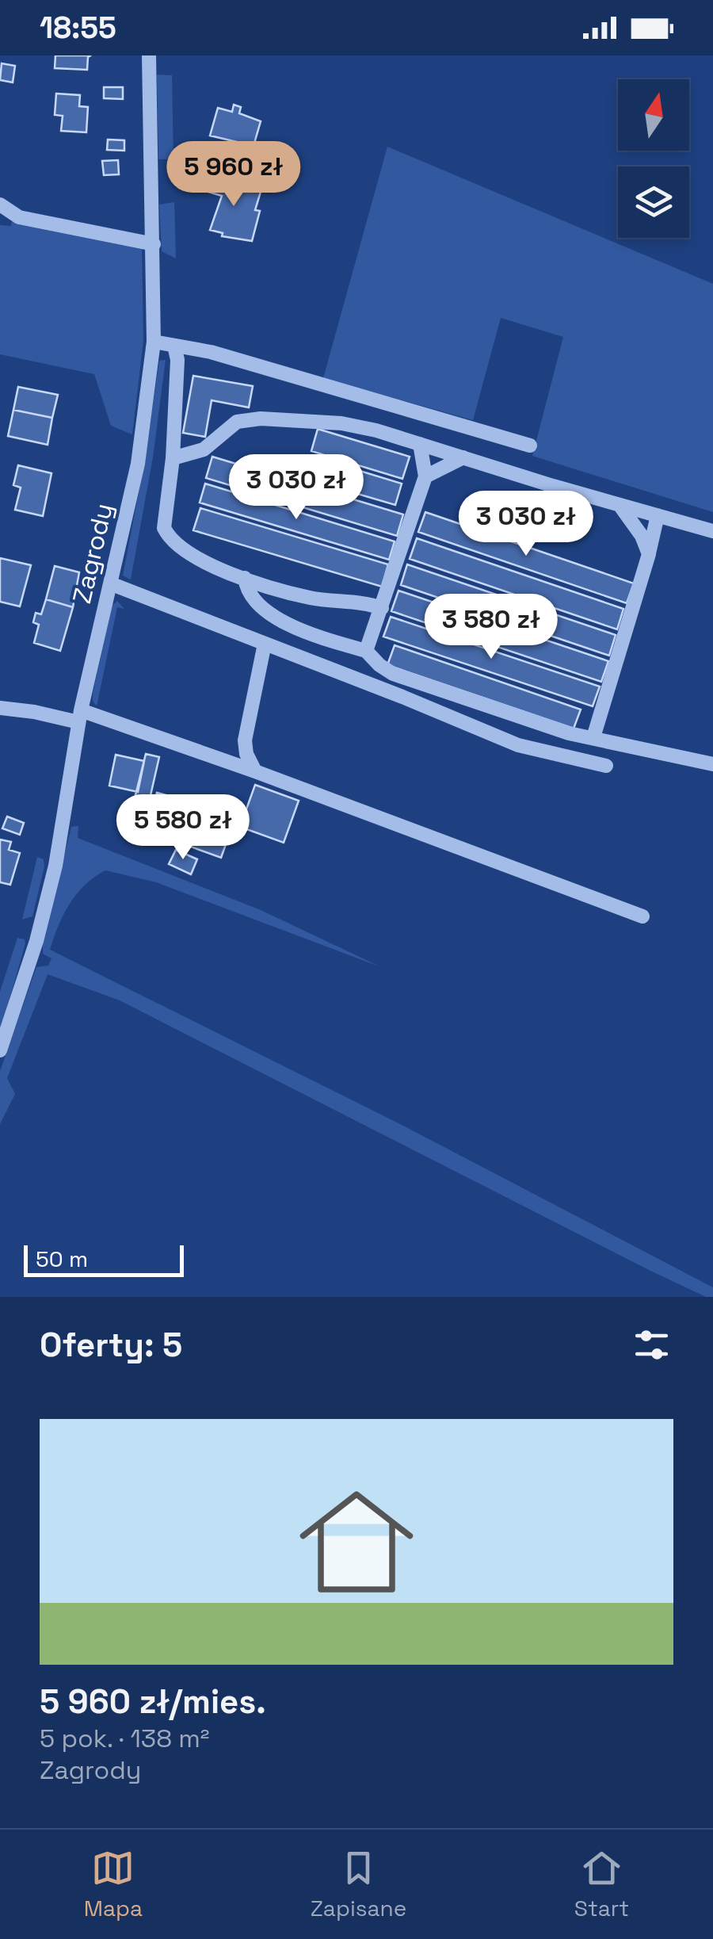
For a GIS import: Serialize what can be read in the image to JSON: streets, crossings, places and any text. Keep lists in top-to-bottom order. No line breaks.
{"streets":{"street":["Zagrody"]},"scale_bar":"50 m","north":"top","page":{"status":"18:55","price":["5 960 zł","3 030 zł","3 030 zł","3 580 zł","5 580 zł"],"scale":"50 m","heading":"Oferty: 5","list":[{"name":"5 960 zł/mies.","note":"5 pok. · 138 m² · Zagrody"}],"tabs":["Mapa","Zapisane","Start"]}}
